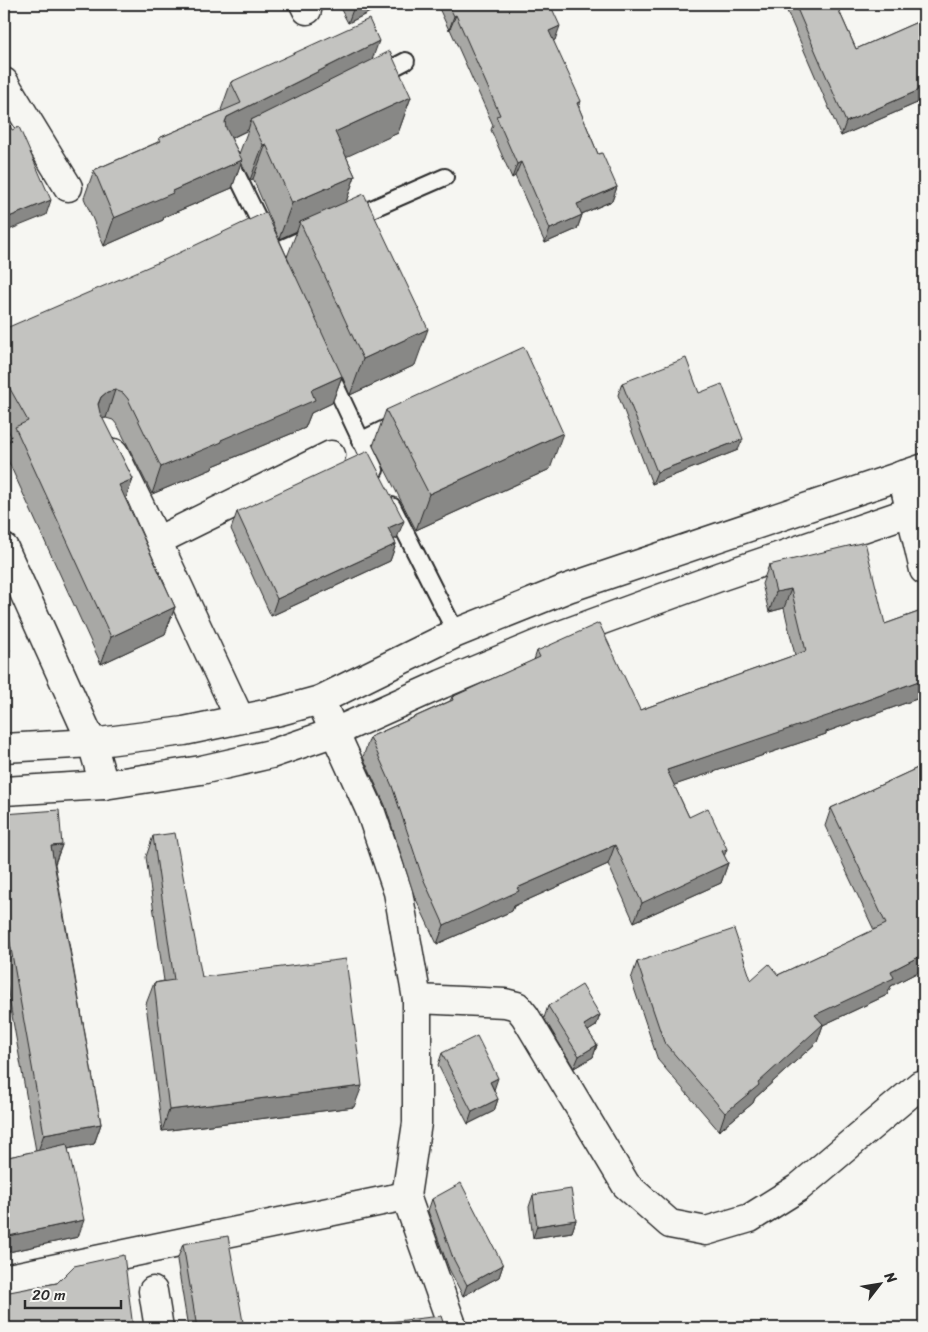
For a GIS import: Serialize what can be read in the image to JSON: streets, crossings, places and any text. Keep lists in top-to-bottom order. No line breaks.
{"scale_bar":"20 m","north":"top right"}
